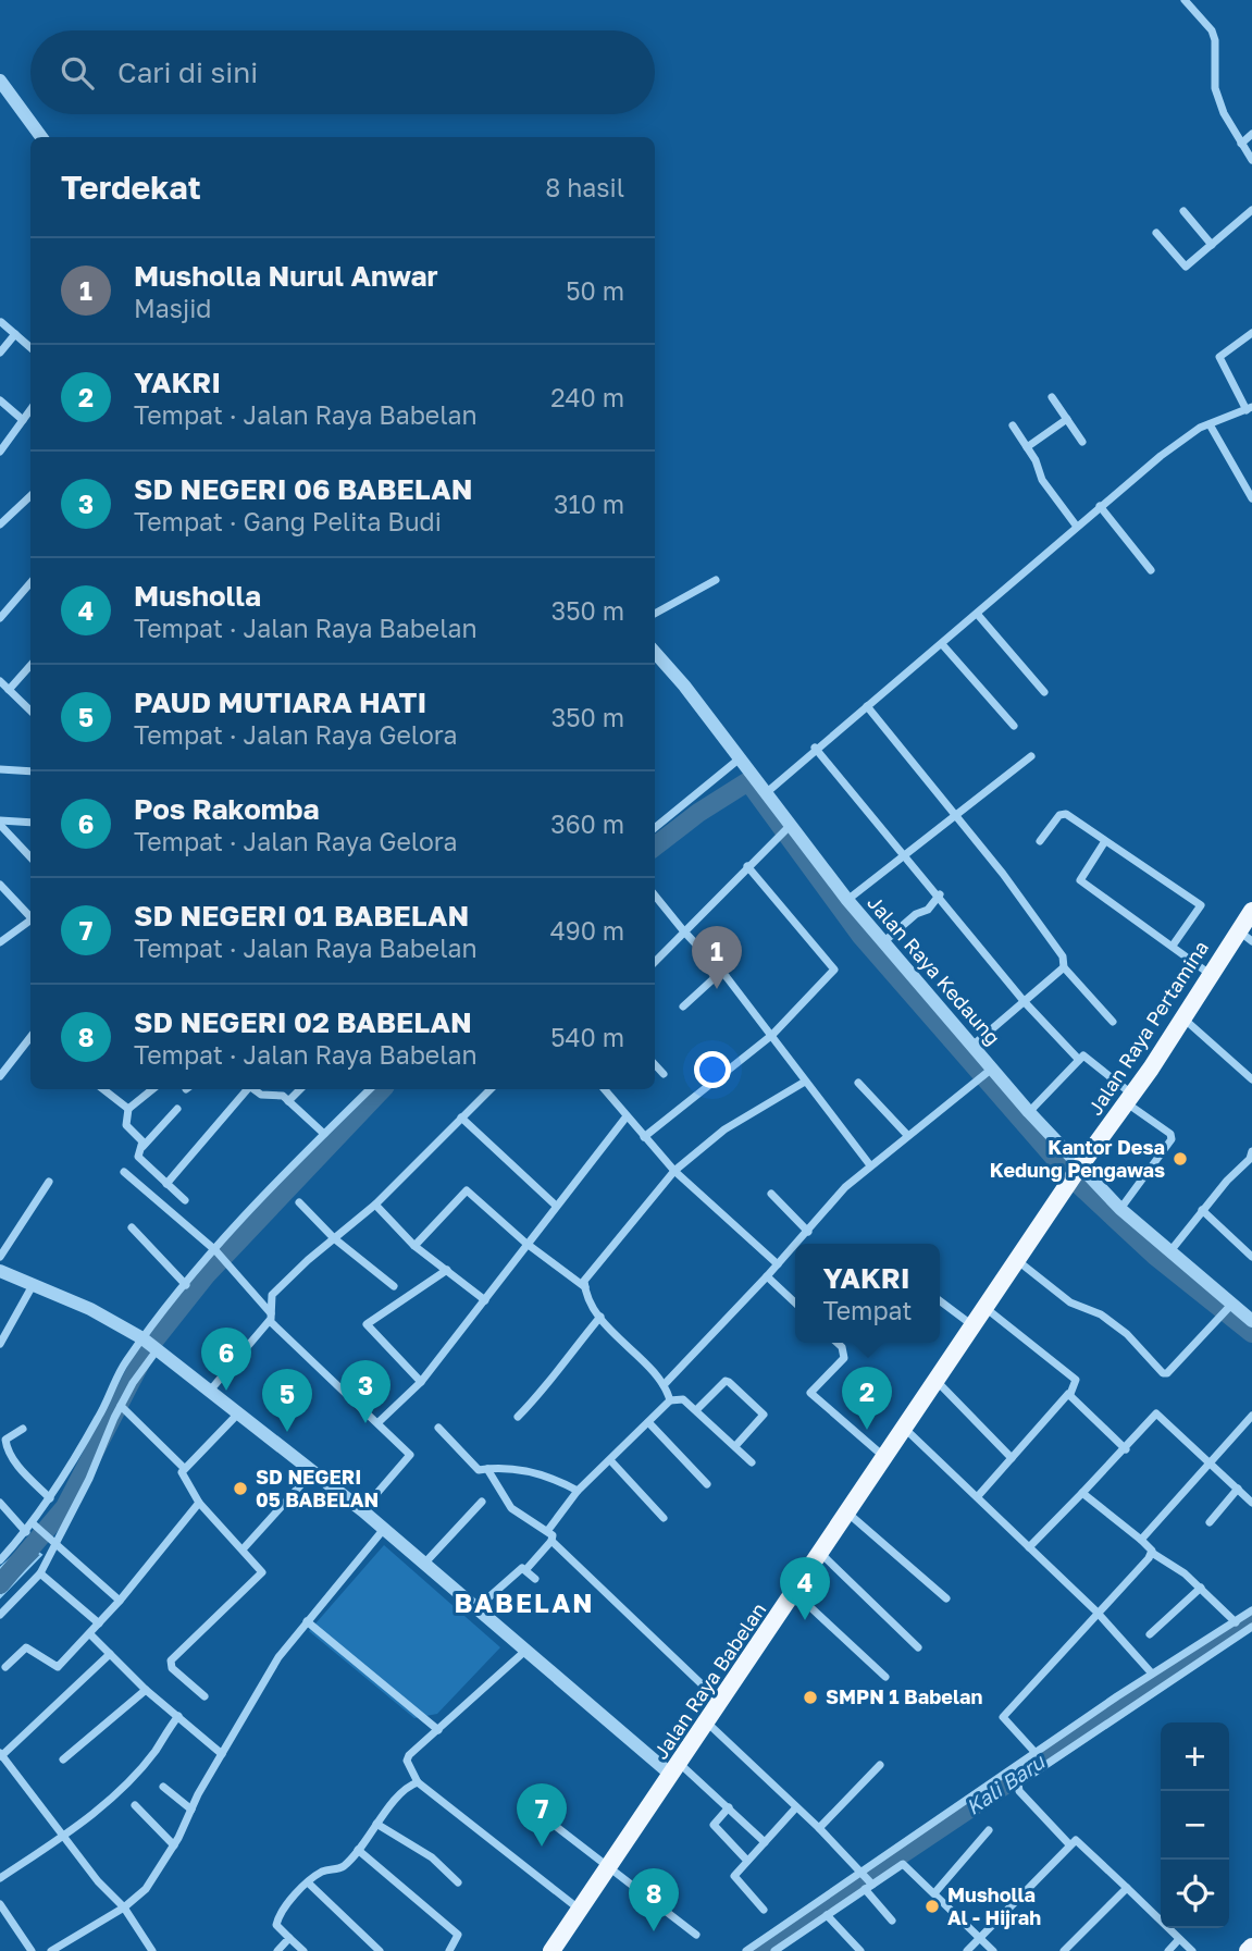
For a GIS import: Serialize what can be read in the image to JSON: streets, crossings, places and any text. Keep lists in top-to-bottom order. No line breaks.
{"streets":{"main road":["Jalan Raya Pertamina","Jalan Raya Babelan"],"street":["Jalan Raya Kedaung"]},"crossings":[["Jalan Raya Kedaung","Jalan Raya Pertamina"],["Jalan Raya Kedaung","Jalan Raya Babelan"],["Jalan Raya Pertamina","Jalan Raya Babelan"]],"districts":["BABELAN"],"water":["Kali Baru"],"places":["Kantor Desa Kedung Pengawas","SD NEGERI 05 BABELAN","SMPN 1 Babelan","Musholla Al - Hijrah"],"page":{"search":"Cari di sini","heading":["Terdekat","8 hasil"],"list":[{"mark":"1","name":"Musholla Nurul Anwar","note":"Masjid","value":"50 m"},{"mark":"2","name":"YAKRI","note":"Tempat · Jalan Raya Babelan","value":"240 m"},{"mark":"3","name":"SD NEGERI 06 BABELAN","note":"Tempat · Gang Pelita Budi","value":"310 m"},{"mark":"4","name":"Musholla","note":"Tempat · Jalan Raya Babelan","value":"350 m"},{"mark":"5","name":"PAUD MUTIARA HATI","note":"Tempat · Jalan Raya Gelora","value":"350 m"},{"mark":"6","name":"Pos Rakomba","note":"Tempat · Jalan Raya Gelora","value":"360 m"},{"mark":"7","name":"SD NEGERI 01 BABELAN","note":"Tempat · Jalan Raya Babelan","value":"490 m"},{"mark":"8","name":"SD NEGERI 02 BABELAN","note":"Tempat · Jalan Raya Babelan","value":"540 m"}],"pins":["1","6","3","2","5","4","7","8"],"popup":["YAKRI","Tempat"],"map_buttons":["+","−"]}}
